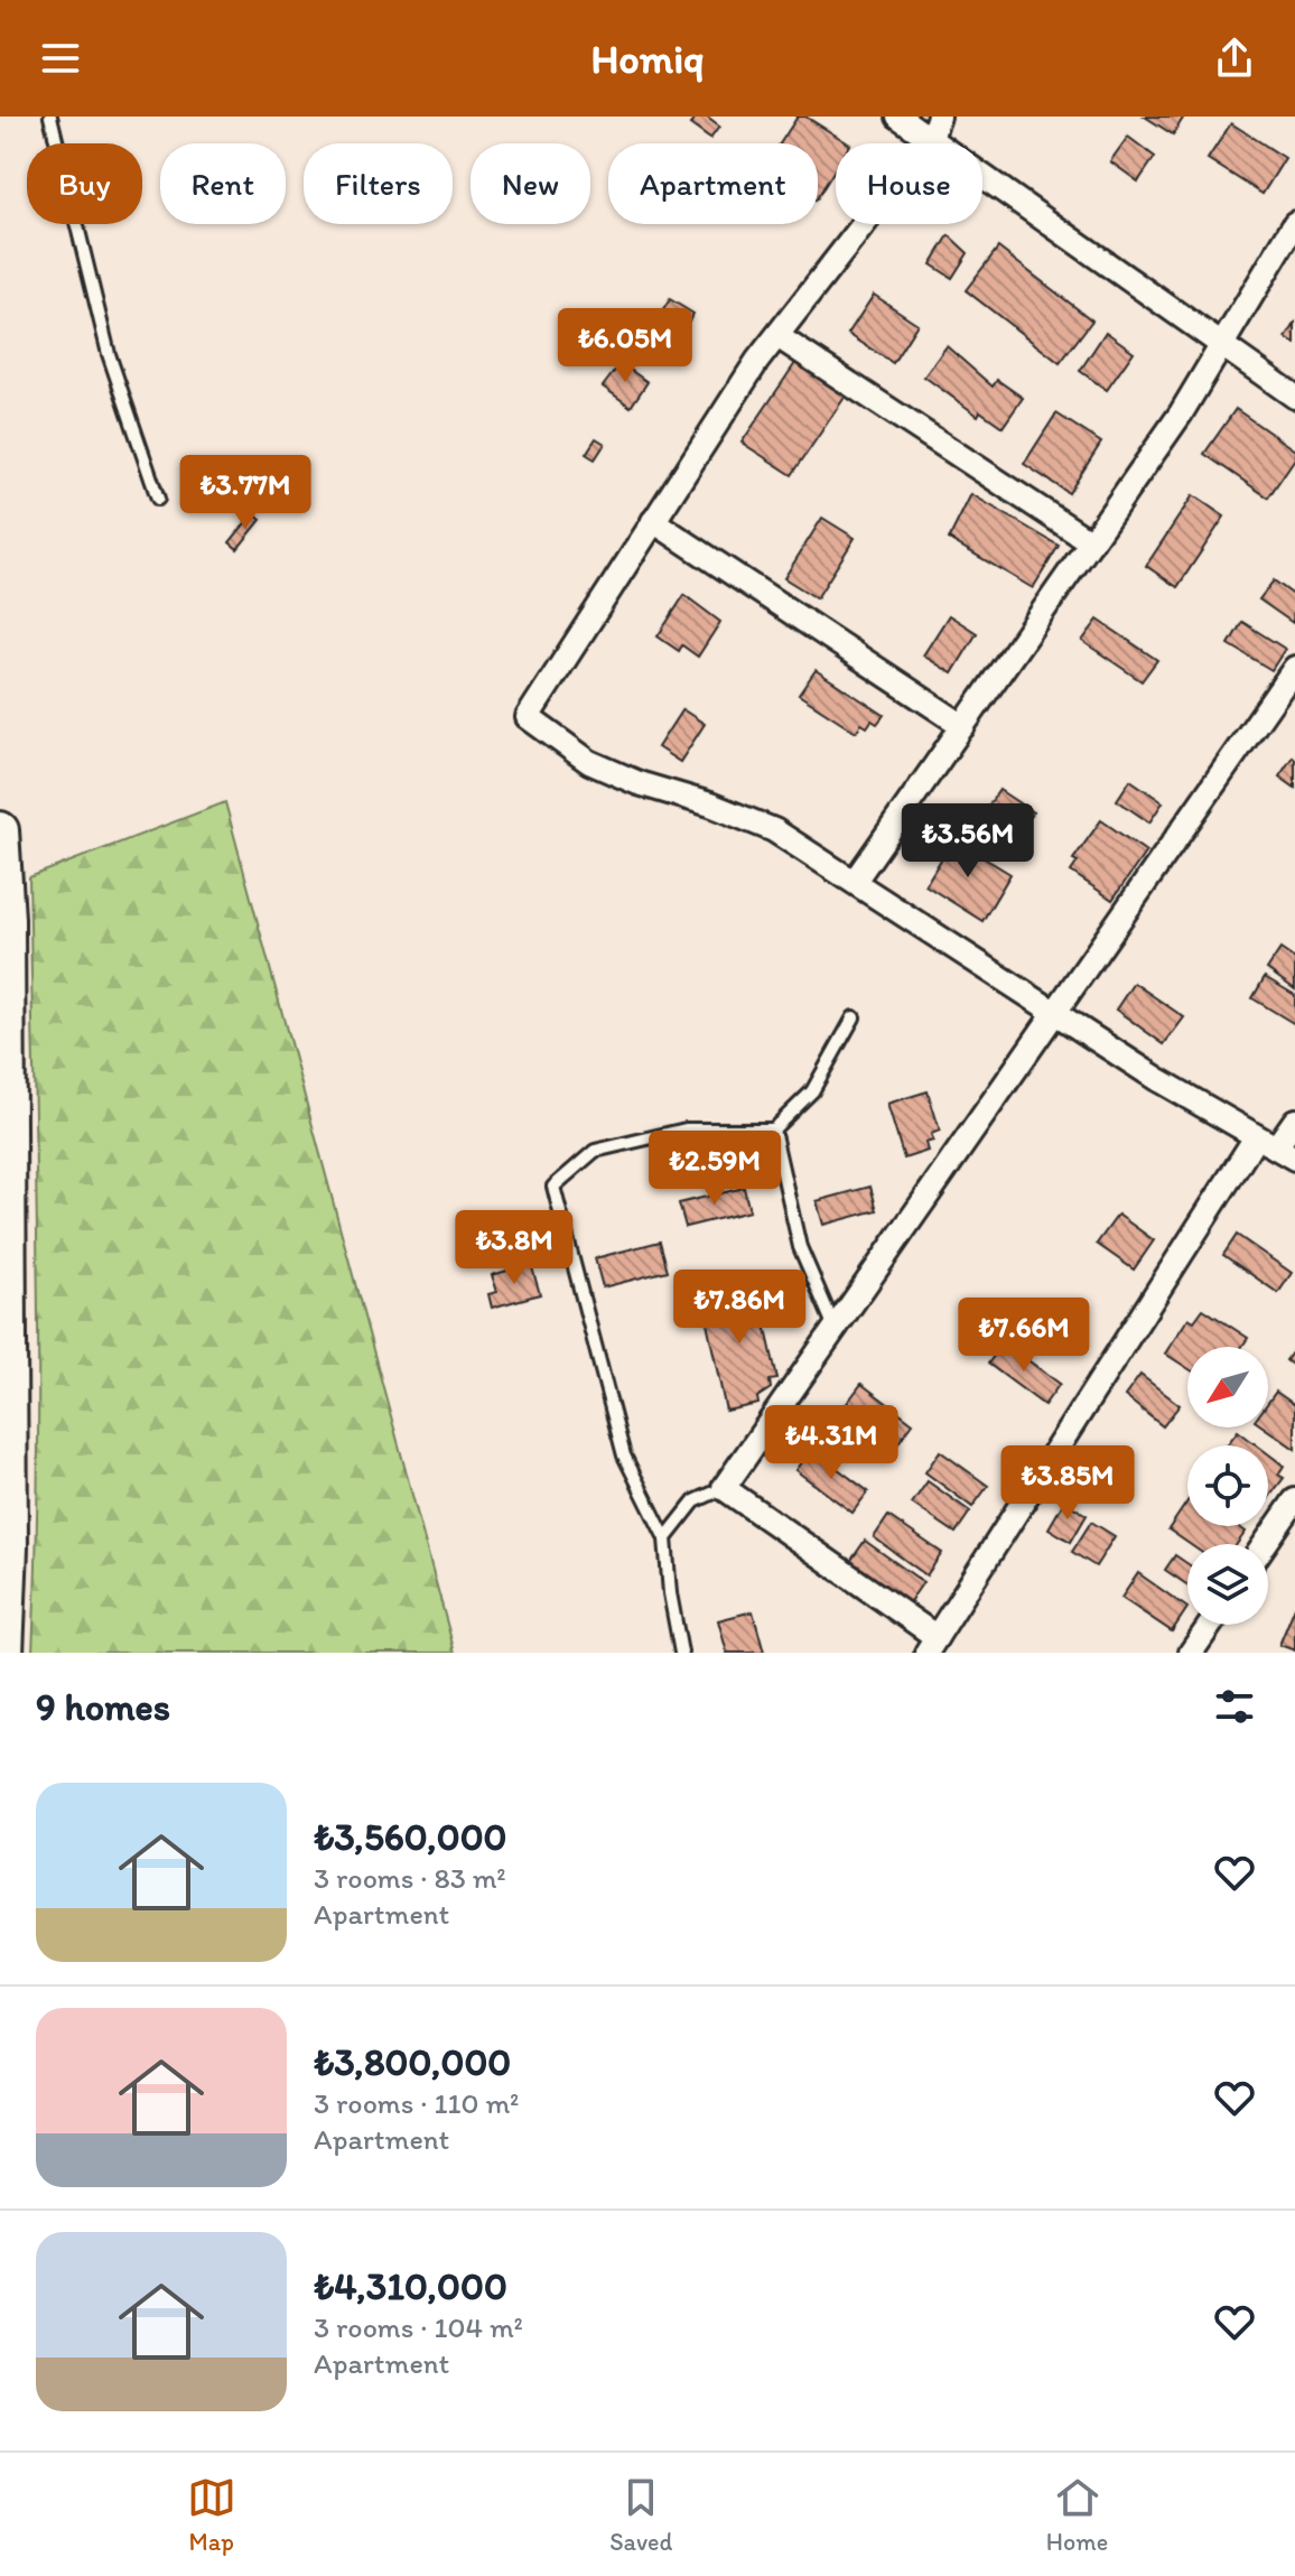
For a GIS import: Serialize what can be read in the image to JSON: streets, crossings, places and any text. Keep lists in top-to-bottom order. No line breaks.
{"north":"bottom left","page":{"header":"Homiq","chip":["Buy","Rent","Filters","New","Apartment","House"],"price":["₺6.05M","₺3.77M","₺3.56M","₺2.59M","₺3.8M","₺7.86M","₺7.66M","₺4.31M","₺3.85M"],"heading":"9 homes","list":[{"name":"₺3,560,000","note":"3 rooms · 83 m² · Apartment"},{"name":"₺3,800,000","note":"3 rooms · 110 m² · Apartment"},{"name":"₺4,310,000","note":"3 rooms · 104 m² · Apartment"}],"tabs":["Map","Saved","Home"]}}
